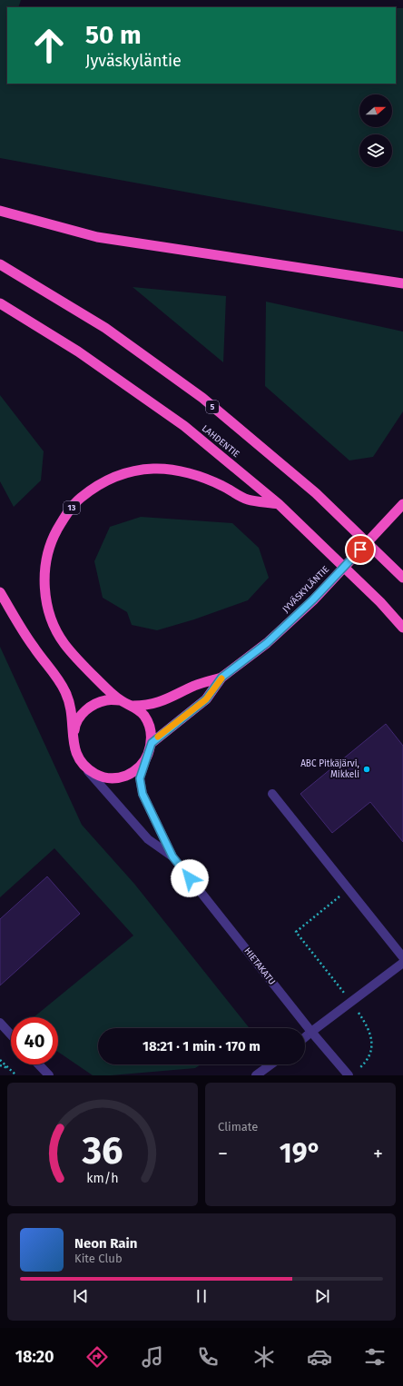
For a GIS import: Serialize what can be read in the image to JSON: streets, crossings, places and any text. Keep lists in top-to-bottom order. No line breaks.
{"streets":{"highway":["5","LAHDENTIE","13","JYVÄSKYLÄNTIE"],"street":["HIETAKATU"]},"crossings":[["LAHDENTIE","13"],["13","JYVÄSKYLÄNTIE"],["13","HIETAKATU"],["JYVÄSKYLÄNTIE","HIETAKATU"]],"places":["ABC Pitkäjärvi, Mikkeli"],"north":"right","page":{"turn":["50 m","Jyväskyläntie"],"limit":"40","trip":"18:21 · 1 min · 170 m","tile":"Climate","heat":["−","19°","+"],"song":["Neon Rain","Kite Club"],"tabs":"18:20","gauge":["36","km/h"]}}
